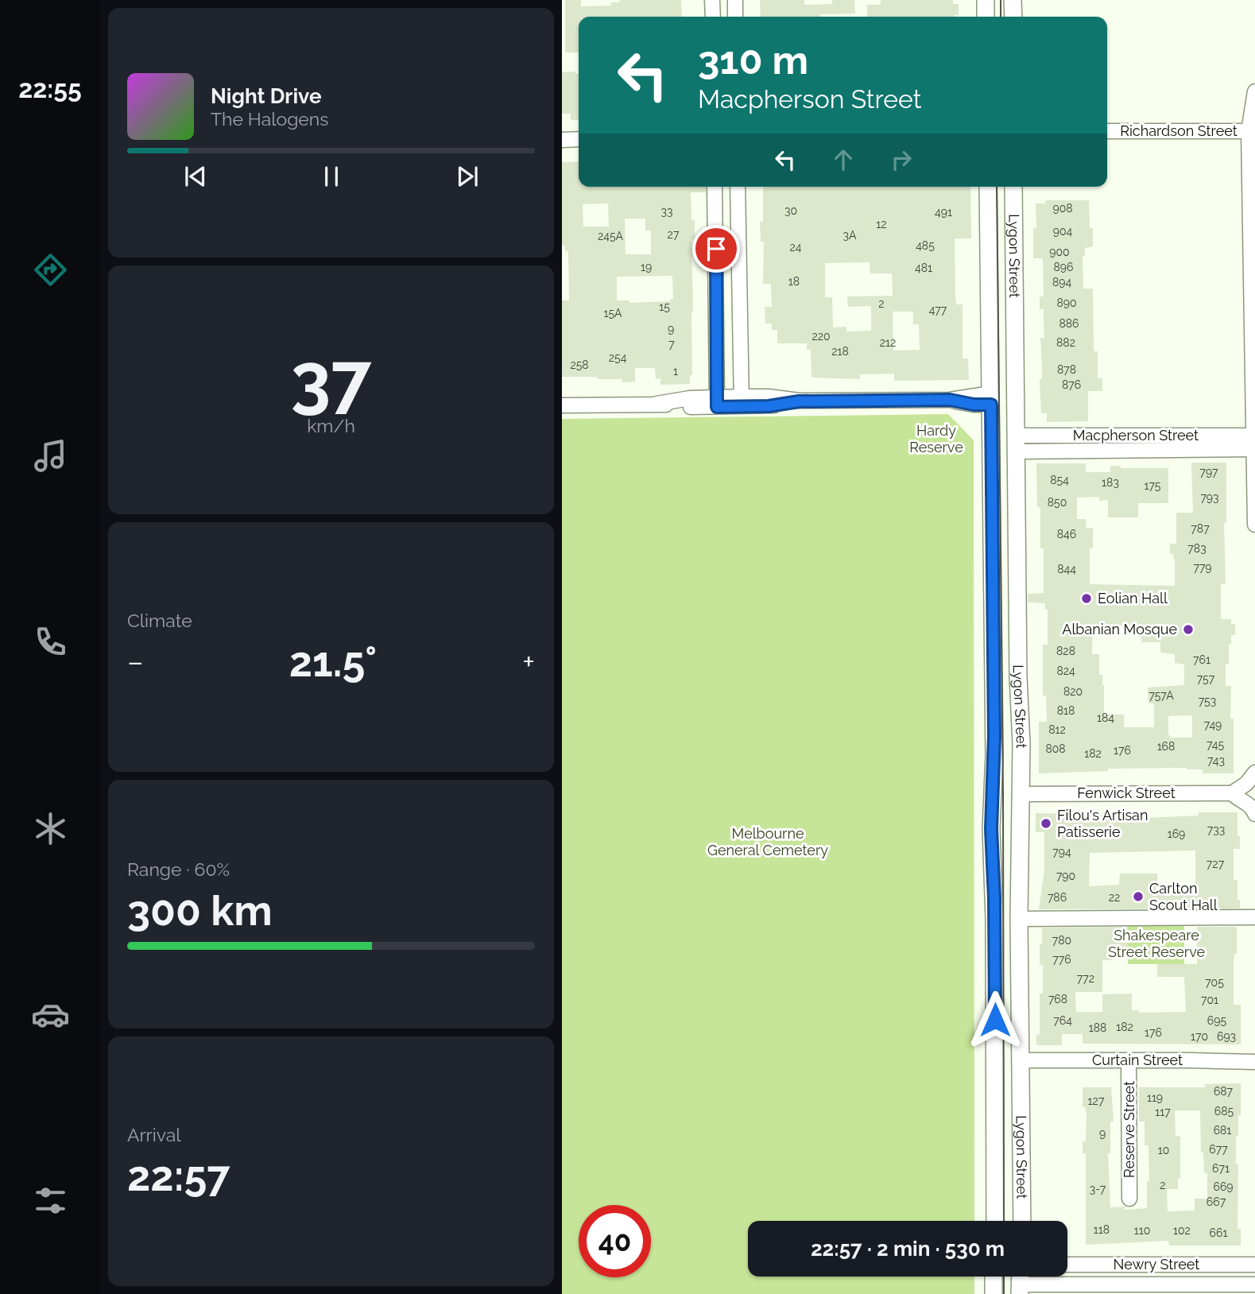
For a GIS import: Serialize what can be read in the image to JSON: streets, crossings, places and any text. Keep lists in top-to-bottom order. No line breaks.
{"streets":{"street":["Richardson Street","Lygon Street","Macpherson Street","Fenwick Street","Curtain Street","Reserve Street","Newry Street"]},"crossings":[["Lygon Street","Macpherson Street"],["Lygon Street","Fenwick Street"],["Lygon Street","Curtain Street"],["Curtain Street","Reserve Street"]],"parks":["Hardy Reserve","Melbourne General Cemetery","Shakespeare Street Reserve"],"places":["Eolian Hall","Albanian Mosque","Filou's Artisan Patisserie","Carlton Scout Hall"],"house_numbers":["908","30","33","491","12","904","27","3A","245A","485","24","900","19","896","481","18","894","890","2","15","477","15A","886","9","220","212","882","7","218","254","258","878","1","876","797","854","183","175","793","850","787","846","783","779","844","828","761","824","757","820","757A","753","818","184","749","812","745","168","808","176","182","743","733","169","794","727","790","786","22","780","776","772","705","768","701","764","695","182","188","176","170","693","687","119","127","685","117","681","9","677","10","671","2","669","3-7","667","118","110","102","661"],"page":{"tabs":"22:55","turn":["310 m","Macpherson Street"],"song":["Night Drive","The Halogens"],"tile":[["37","km/h"],"Climate",["Range · 60%","300 km"],["Arrival","22:57"]],"heat":["−","21.5°","+"],"limit":"40","trip":"22:57 · 2 min · 530 m"}}
